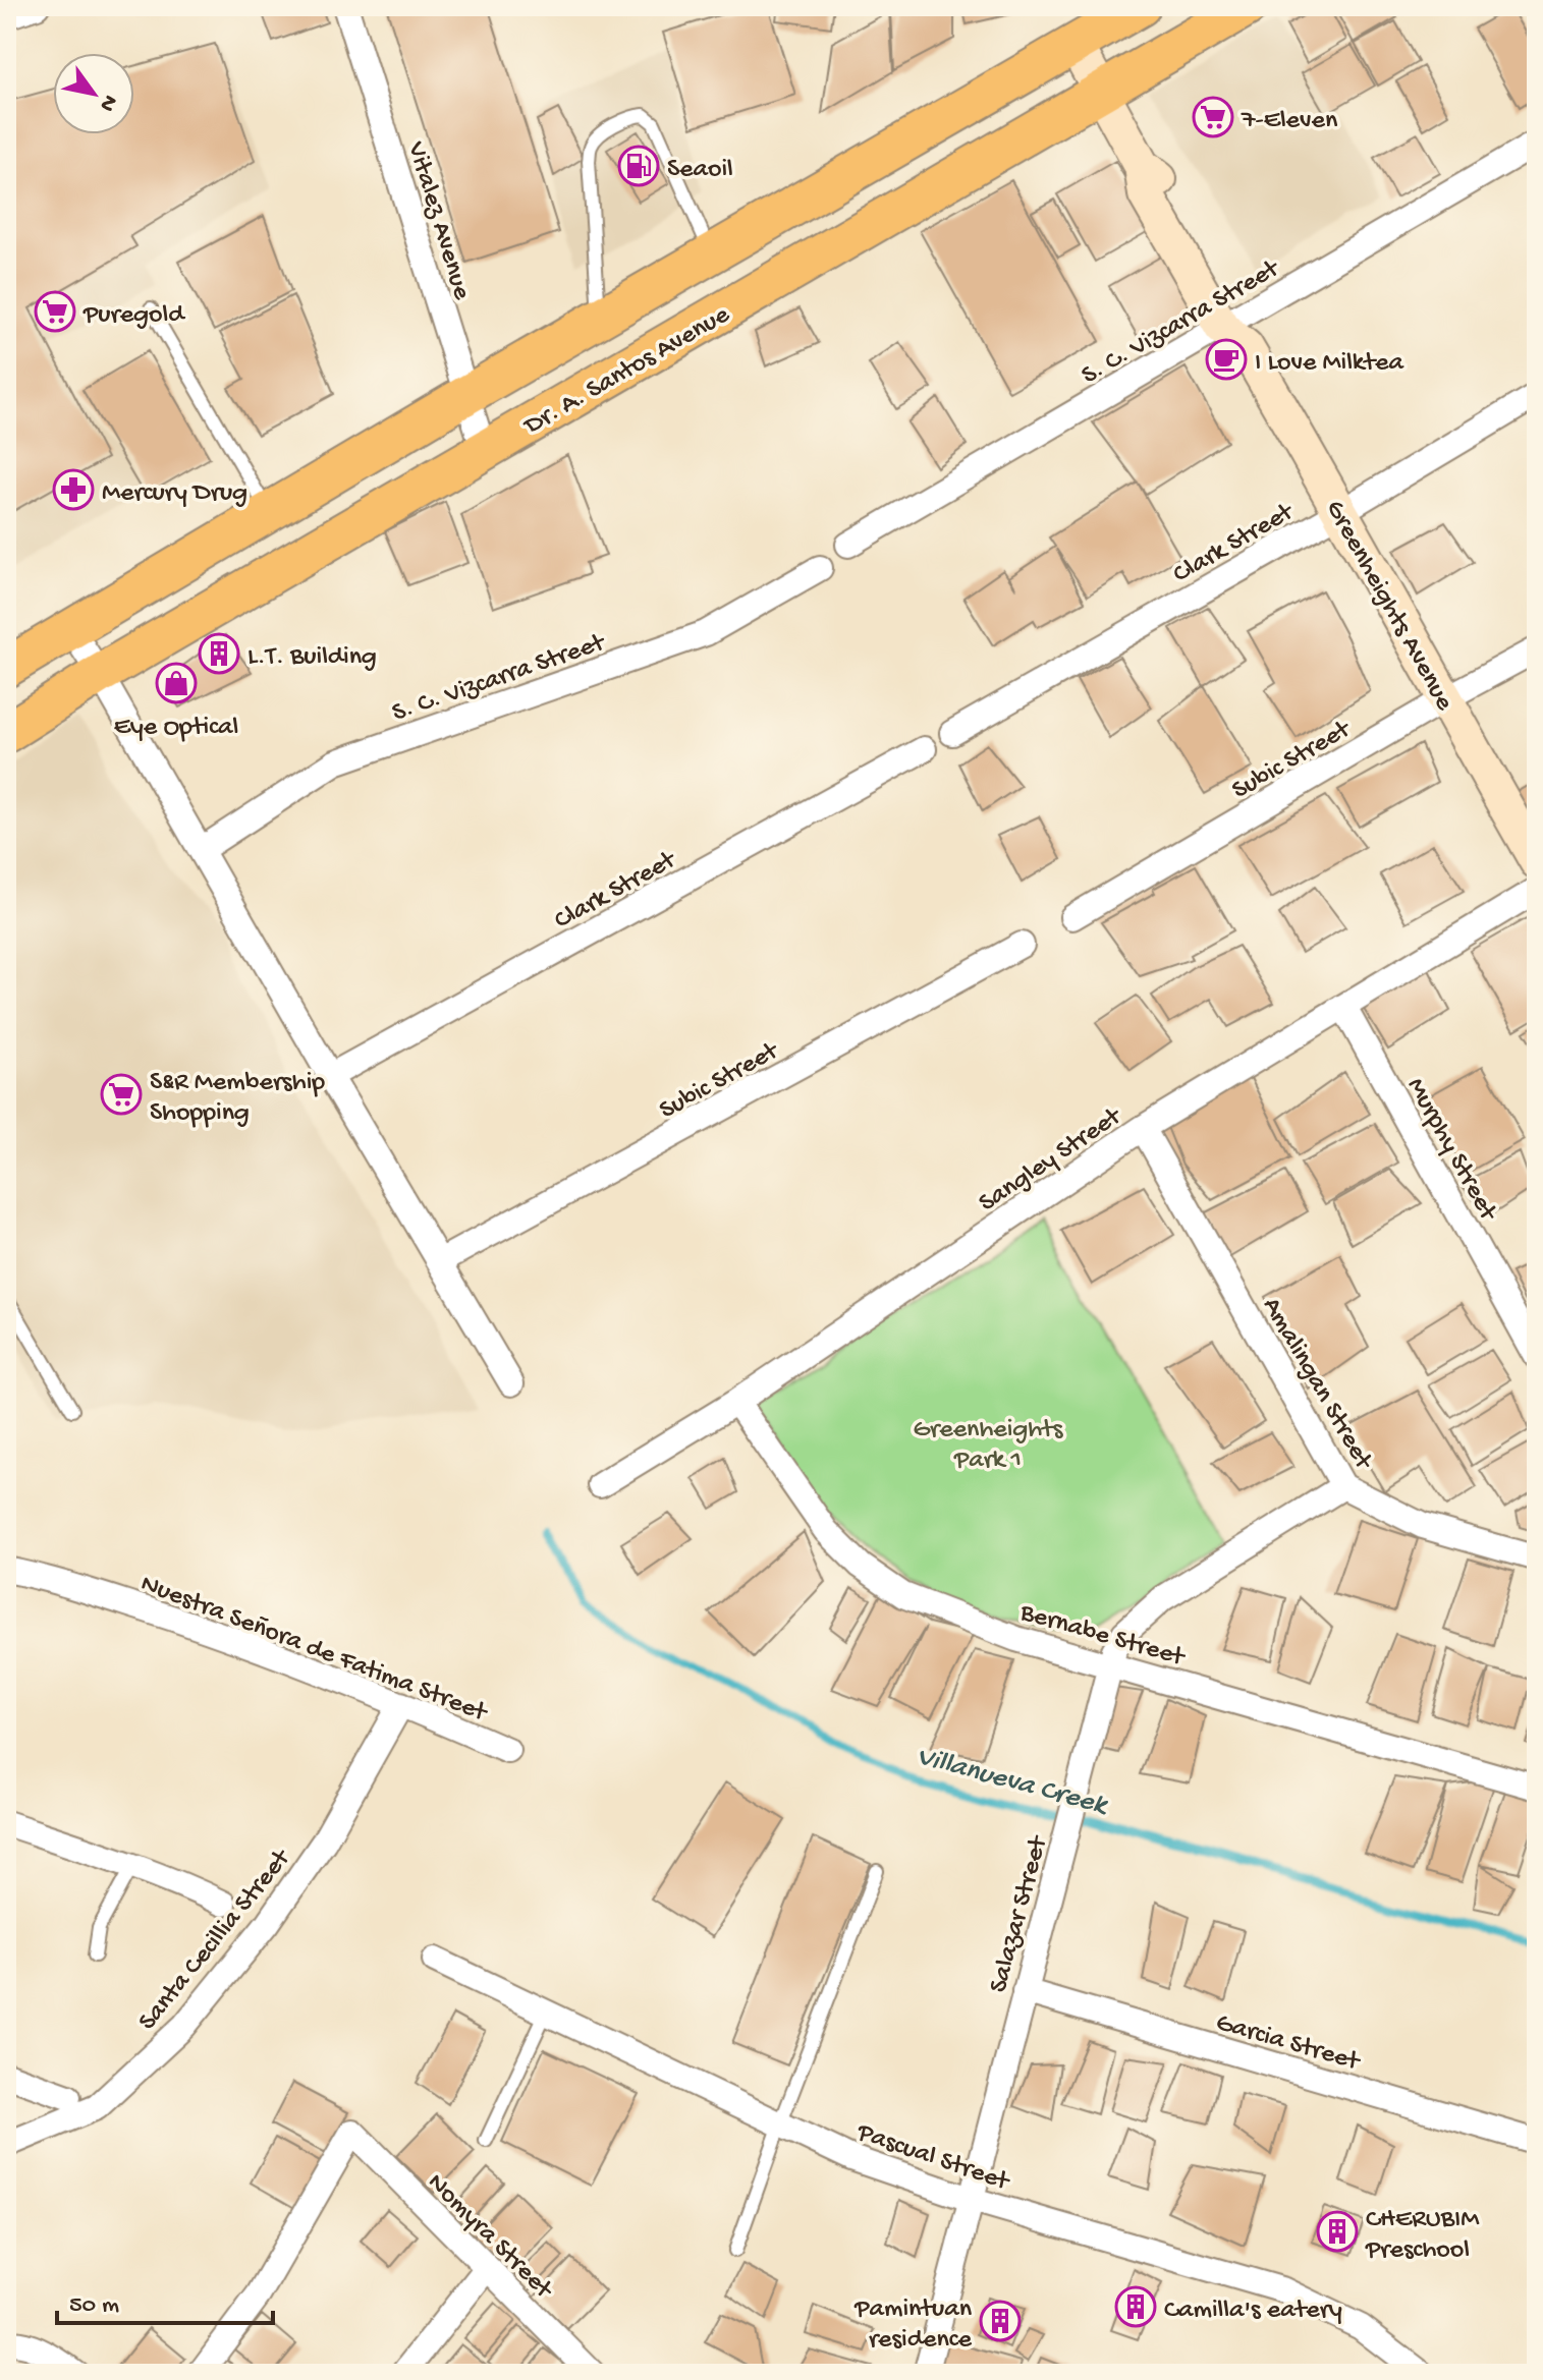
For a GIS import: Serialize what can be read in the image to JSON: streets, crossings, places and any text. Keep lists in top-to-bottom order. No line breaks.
{"streets":{"main road":["Dr. A. Santos Avenue"],"street":["Vitalez Avenue","S. C. Vizcarra Street","Clark Street","Greenheights Avenue","Subic Street","Murphy Street","Sangley Street","Amalingan Street","Bernabe Street","Nuestra Señora de Fatima Street","Salazar Street","Santa Cecillia Street","Garcia Street","Pascual Street","Nomyra Street"]},"crossings":[["Vitalez Avenue","Dr. A. Santos Avenue"],["S. C. Vizcarra Street","Greenheights Avenue"],["Dr. A. Santos Avenue","Greenheights Avenue"],["Clark Street","Greenheights Avenue"],["Greenheights Avenue","Subic Street"],["Murphy Street","Sangley Street"],["Sangley Street","Amalingan Street"],["Sangley Street","Bernabe Street"],["Amalingan Street","Salazar Street"],["Bernabe Street","Salazar Street"],["Nuestra Señora de Fatima Street","Santa Cecillia Street"],["Salazar Street","Garcia Street"],["Salazar Street","Pascual Street"]],"water":["Villanueva Creek"],"parks":["Greenheights Park 1"],"places":{"supermarket":["7-Eleven","Puregold","S&R Membership Shopping"],"fuel station":["Seaoil"],"cafe":["I Love Milktea"],"pharmacy":["Mercury Drug"],"building":["L.T. Building","CHERUBIM Preschool","Camilla's eatery","Pamintuan residence"],"shop":["Eye Optical"]},"scale_bar":"50 m","north":"bottom right"}
